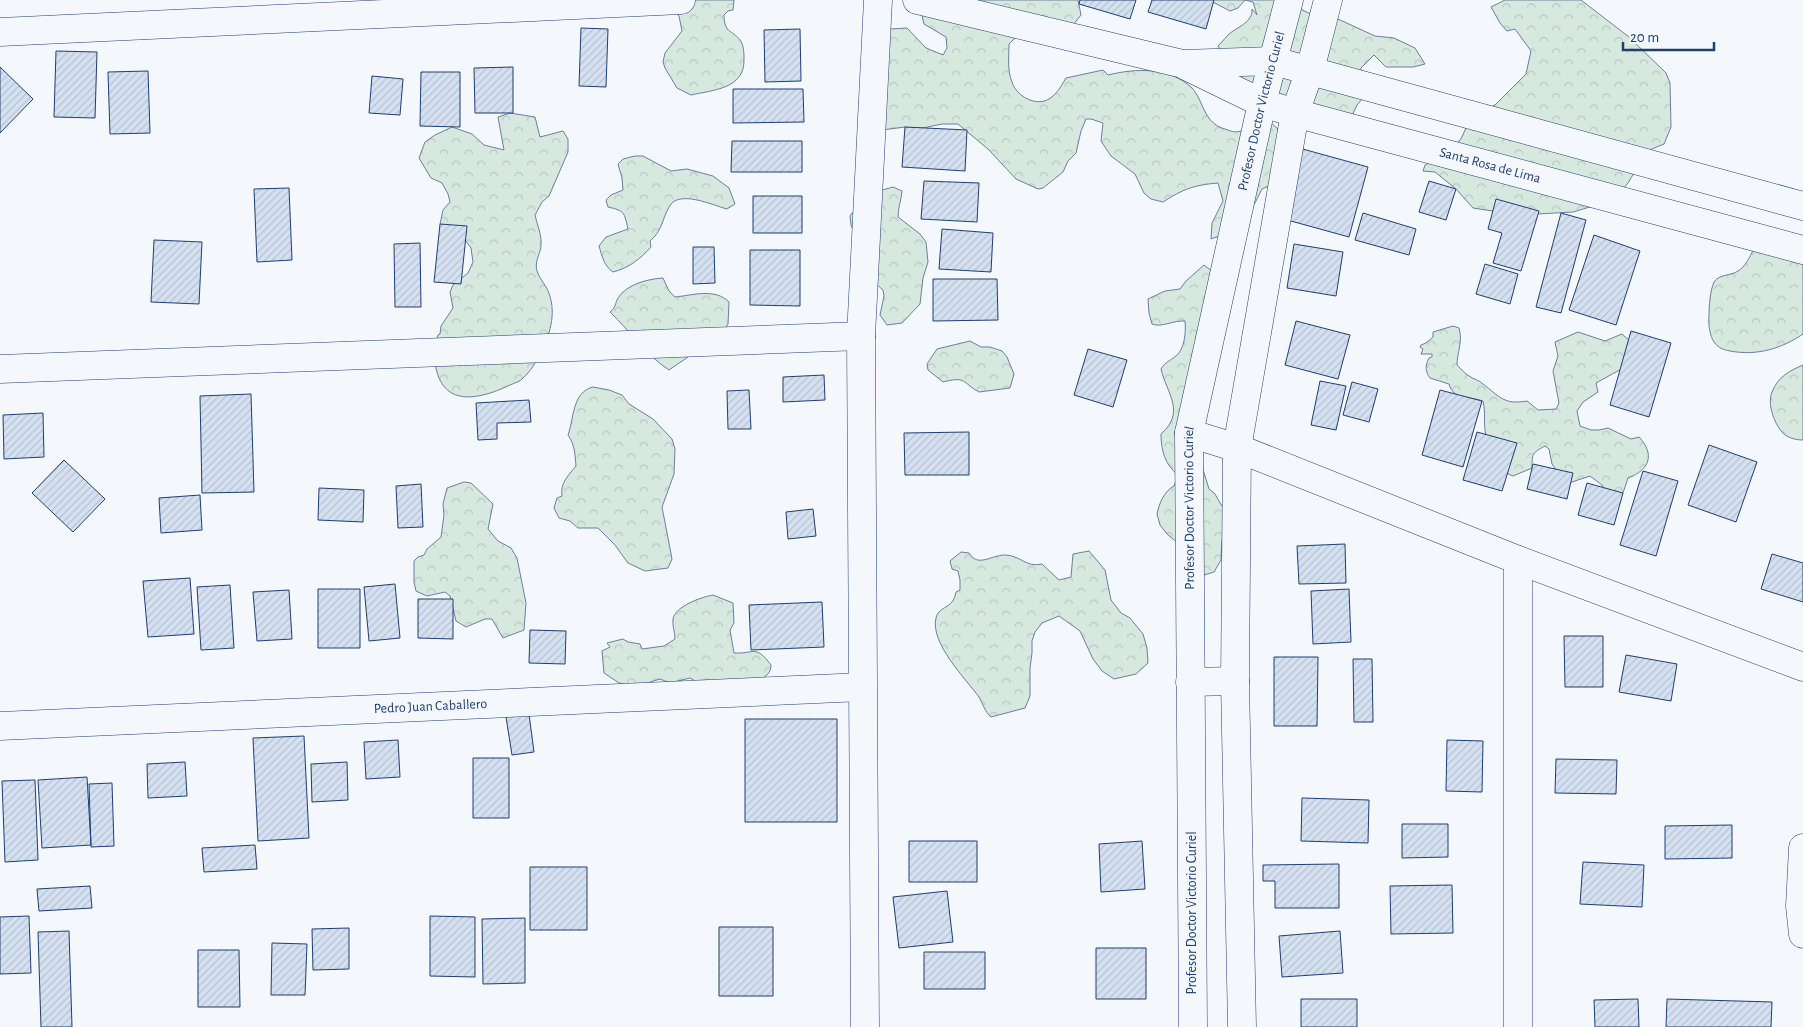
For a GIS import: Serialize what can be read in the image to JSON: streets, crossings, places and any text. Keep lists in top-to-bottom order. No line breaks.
{"streets":{"street":["Profesor Doctor Victorio Curiel","Santa Rosa de Lima","Pedro Juan Caballero"]},"crossings":[["Profesor Doctor Victorio Curiel","Santa Rosa de Lima"]],"scale_bar":"20 m"}
